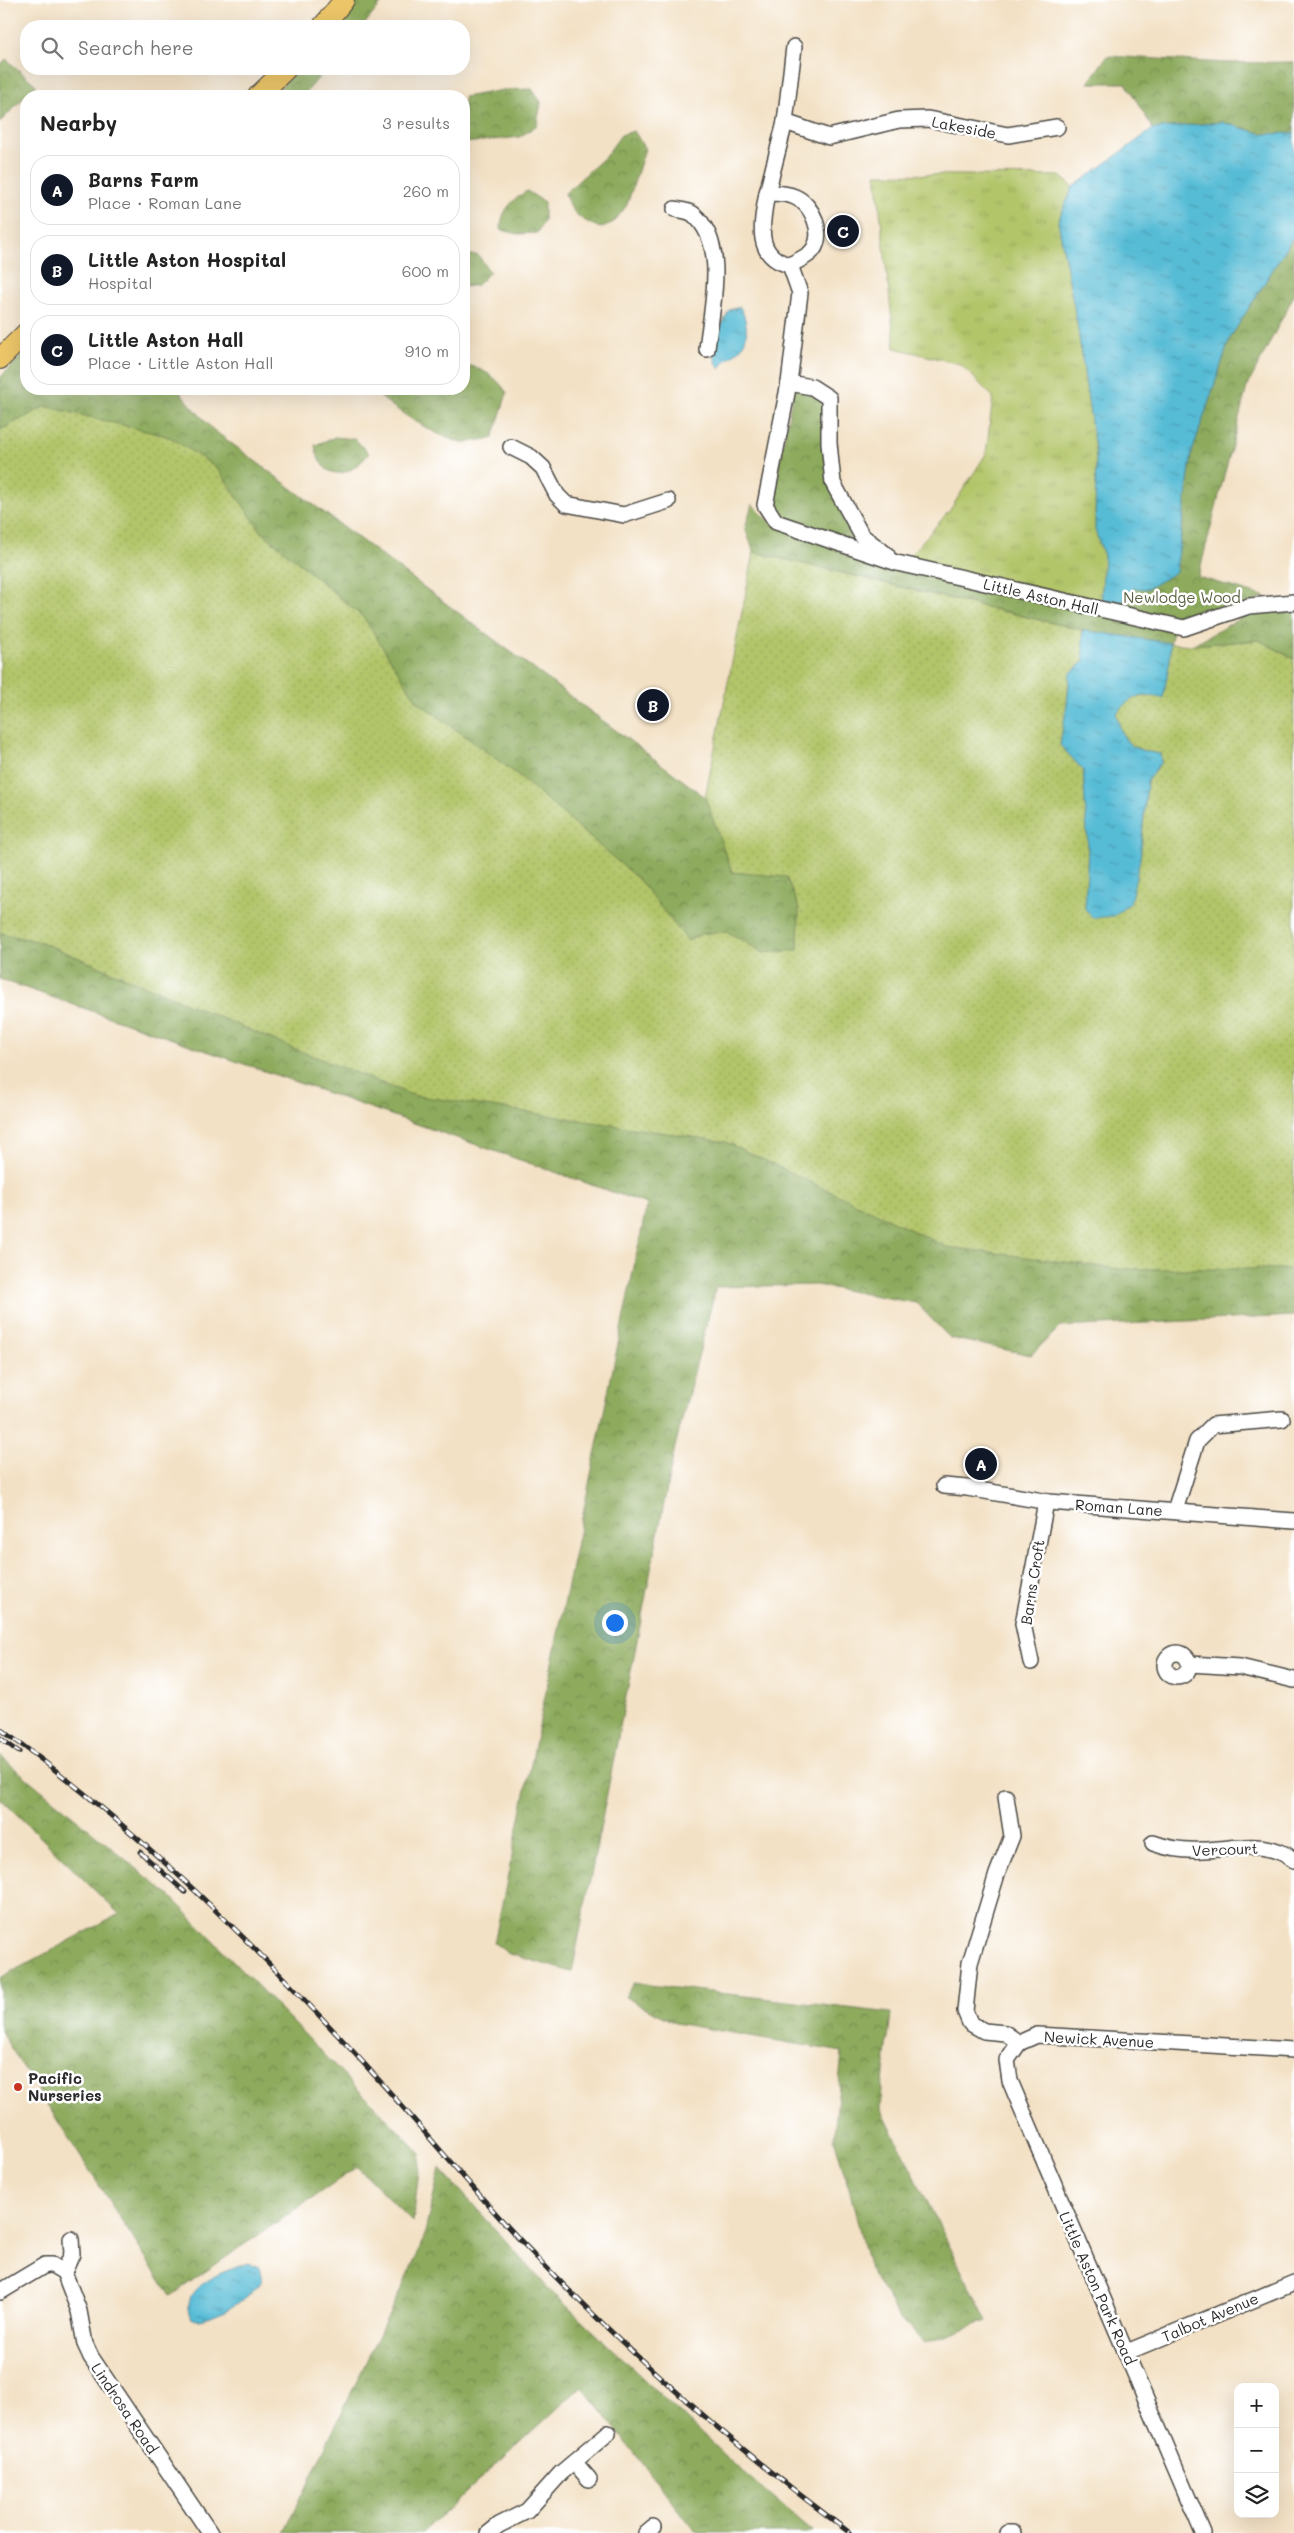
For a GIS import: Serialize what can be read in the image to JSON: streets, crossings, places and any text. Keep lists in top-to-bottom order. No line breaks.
{"streets":{"street":["Lakeside","Little Aston Hall","Roman Lane","Barns Croft","Vercourt","Newick Avenue","Little Aston Park Road","Talbot Avenue","Lindrosa Road"]},"crossings":[["Roman Lane","Barns Croft"],["Newick Avenue","Little Aston Park Road"],["Little Aston Park Road","Talbot Avenue"]],"parks":["Newlodge Wood"],"places":["Pacific Nurseries"],"page":{"search":"Search here","heading":["Nearby","3 results"],"list":[{"mark":"A","name":"Barns Farm","note":"Place · Roman Lane","value":"260 m"},{"mark":"B","name":"Little Aston Hospital","note":"Hospital","value":"600 m"},{"mark":"C","name":"Little Aston Hall","note":"Place · Little Aston Hall","value":"910 m"}],"pins":["C","B","A"],"map_buttons":["+","−"]}}
